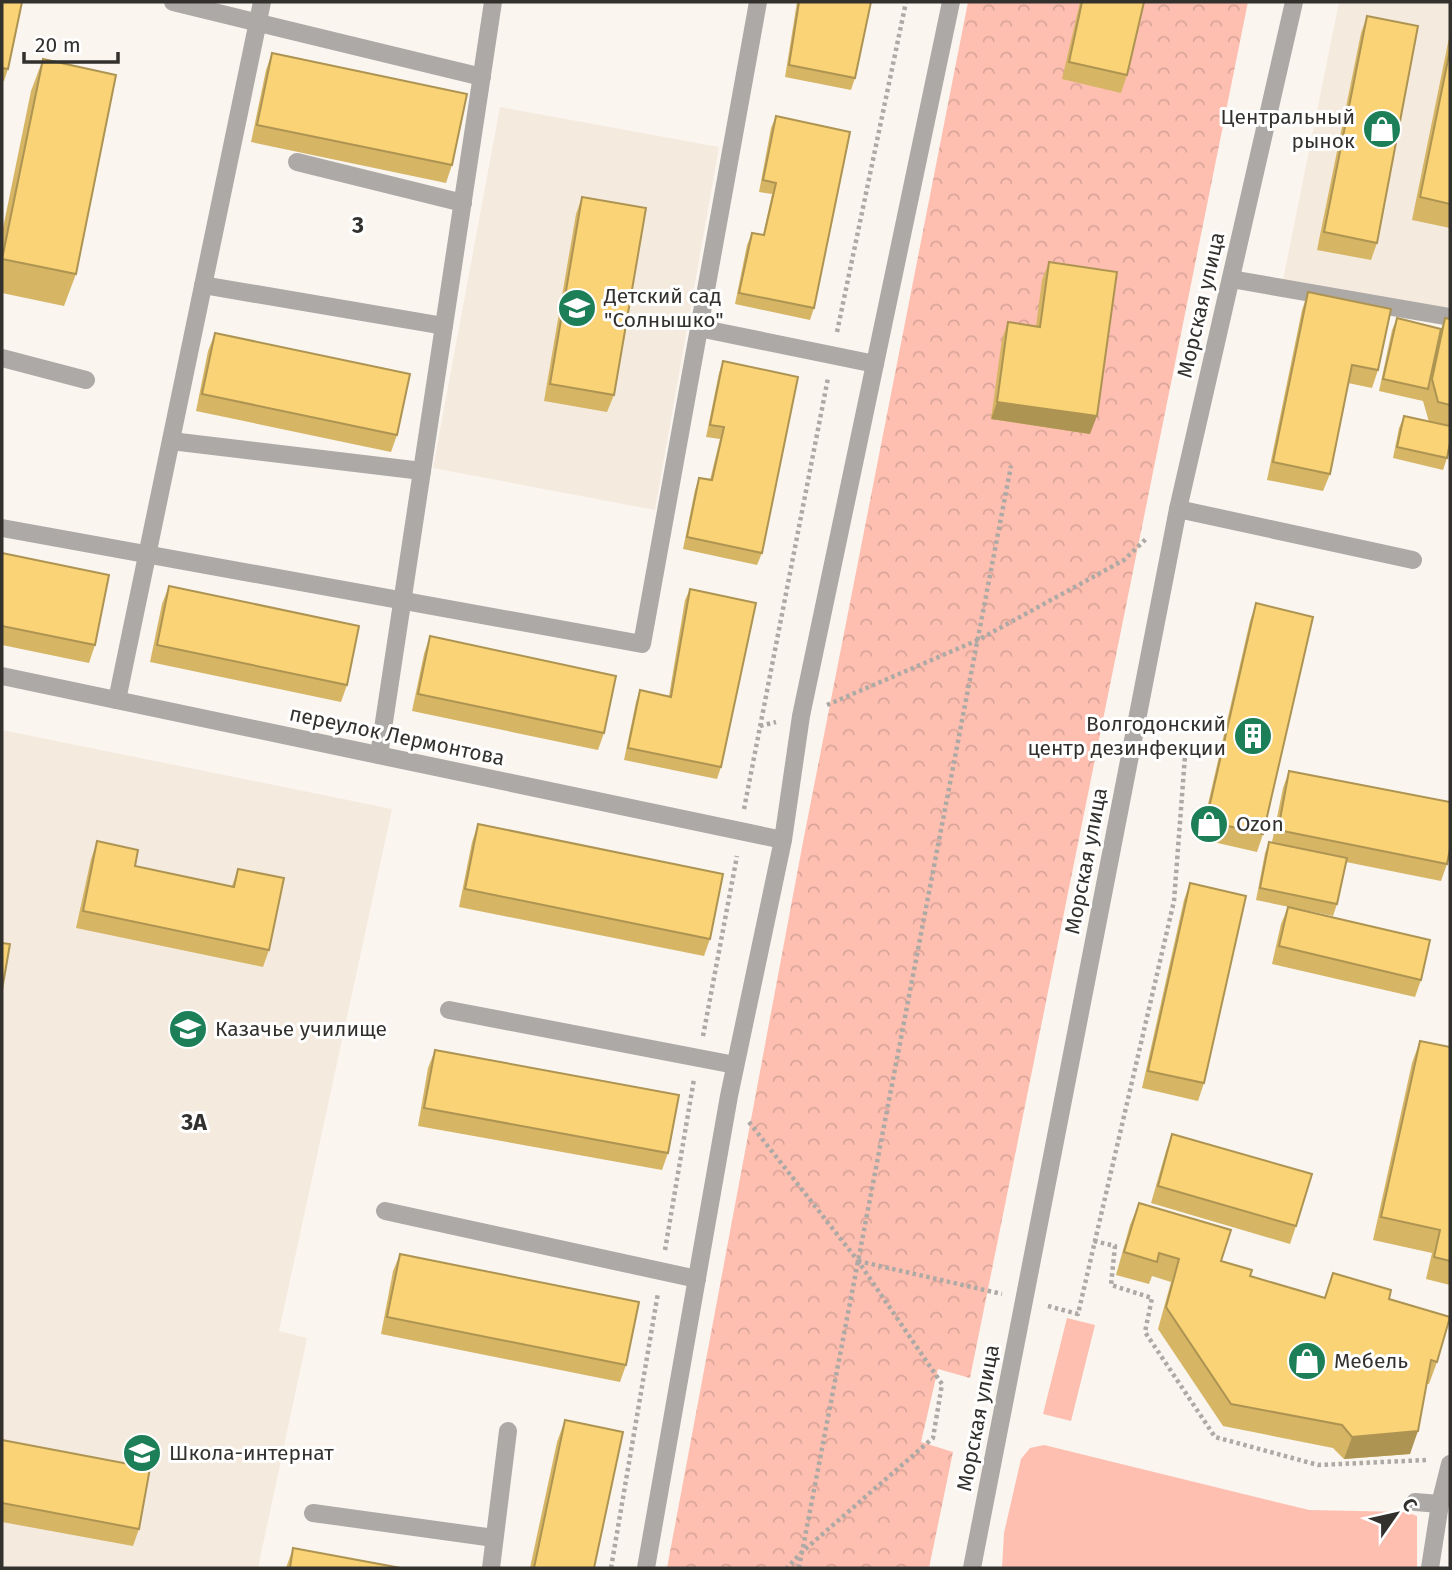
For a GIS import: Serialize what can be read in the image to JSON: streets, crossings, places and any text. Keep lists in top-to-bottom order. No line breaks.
{"streets":{"street":["Морская улица","переулок Лермонтова"]},"districts":["3","3А"],"places":{"shop":["Центральный рынок","Ozon","Мебель"],"school or university":["Детский сад \"Солнышко\"","Казачье училище","Школа-интернат"],"building":["Волгодонский центр дезинфекции"]},"scale_bar":"20 m","north":"top right"}
